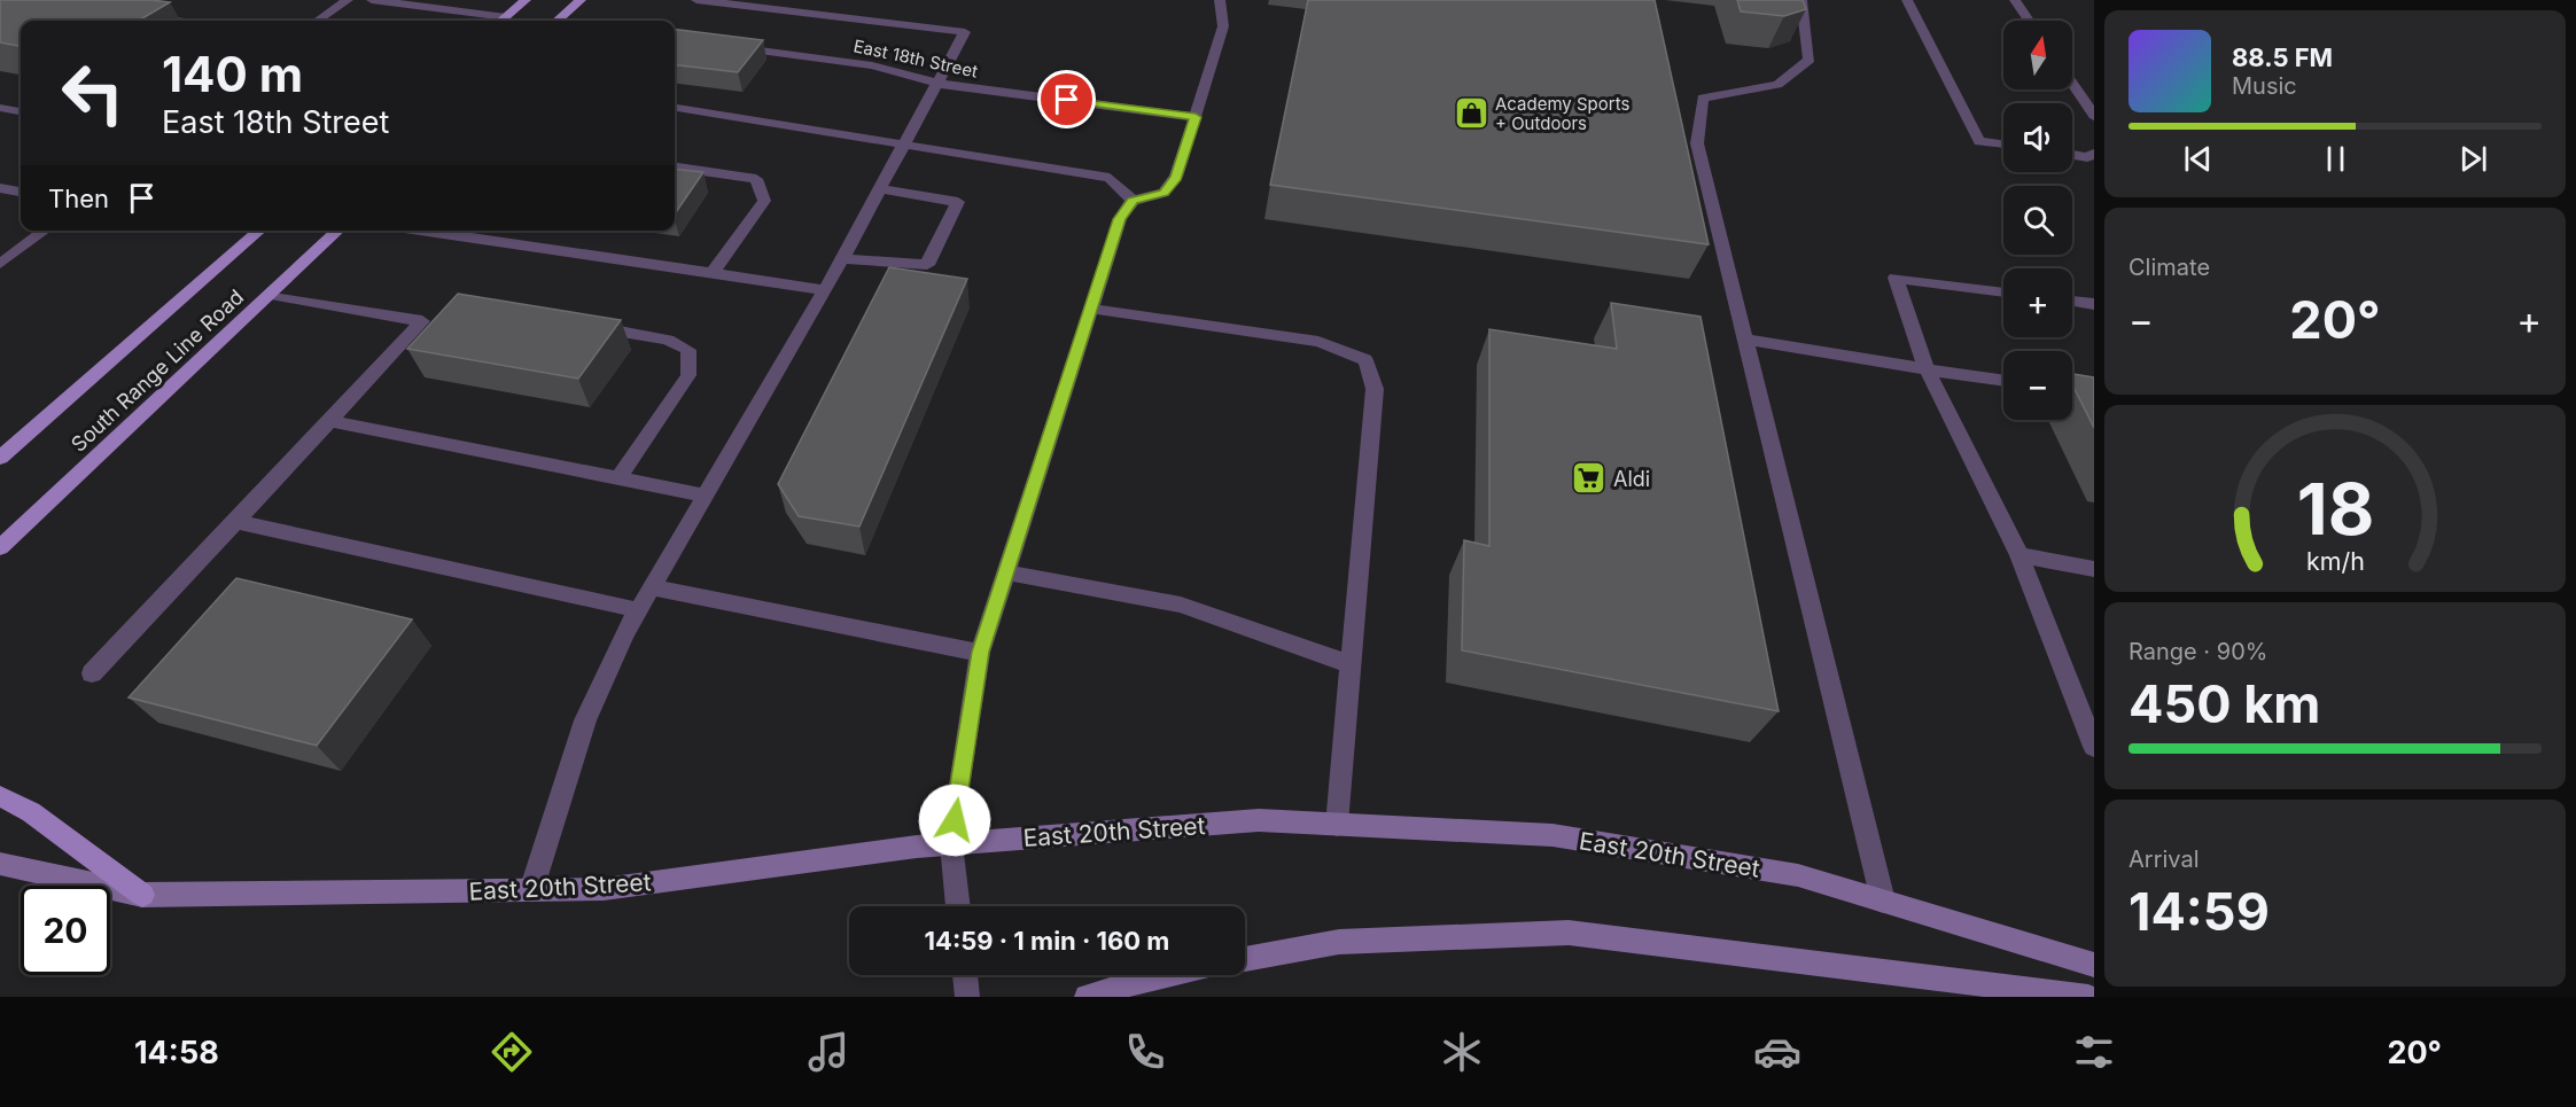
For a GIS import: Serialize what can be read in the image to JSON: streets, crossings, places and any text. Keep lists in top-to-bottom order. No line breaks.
{"streets":{"main road":["South Range Line Road","East 20th Street"],"street":["East 18th Street"]},"places":{"shop":["Academy Sports + Outdoors"],"supermarket":["Aldi"]},"north":"top","page":{"map_buttons":["+","−"],"turn":["140 m","East 18th Street"],"song":["88.5 FM","Music"],"then":"Then","tile":["Climate",["Range · 90%","450 km"],["Arrival","14:59"]],"heat":["−","20°","+"],"limit":"20","trip":"14:59 · 1 min · 160 m","tabs":["14:58","20°"],"gauge":["18","km/h"]}}
